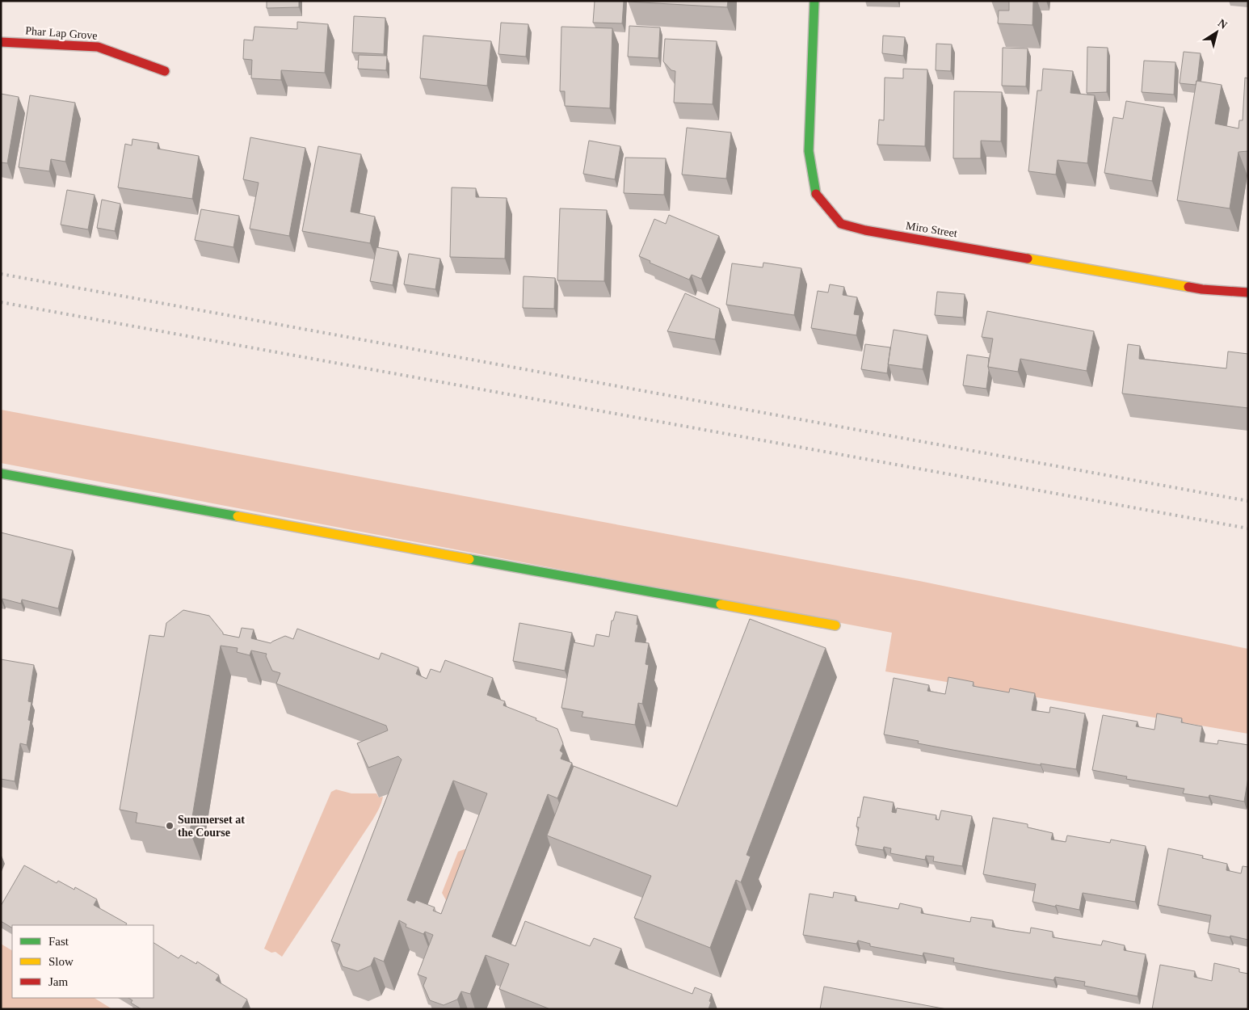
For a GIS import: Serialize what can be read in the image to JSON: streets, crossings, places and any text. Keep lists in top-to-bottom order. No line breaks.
{"streets":{"street":["Phar Lap Grove","Miro Street"]},"places":["Summerset at the Course"],"legend":["Fast","Slow","Jam"],"north":"top right"}
